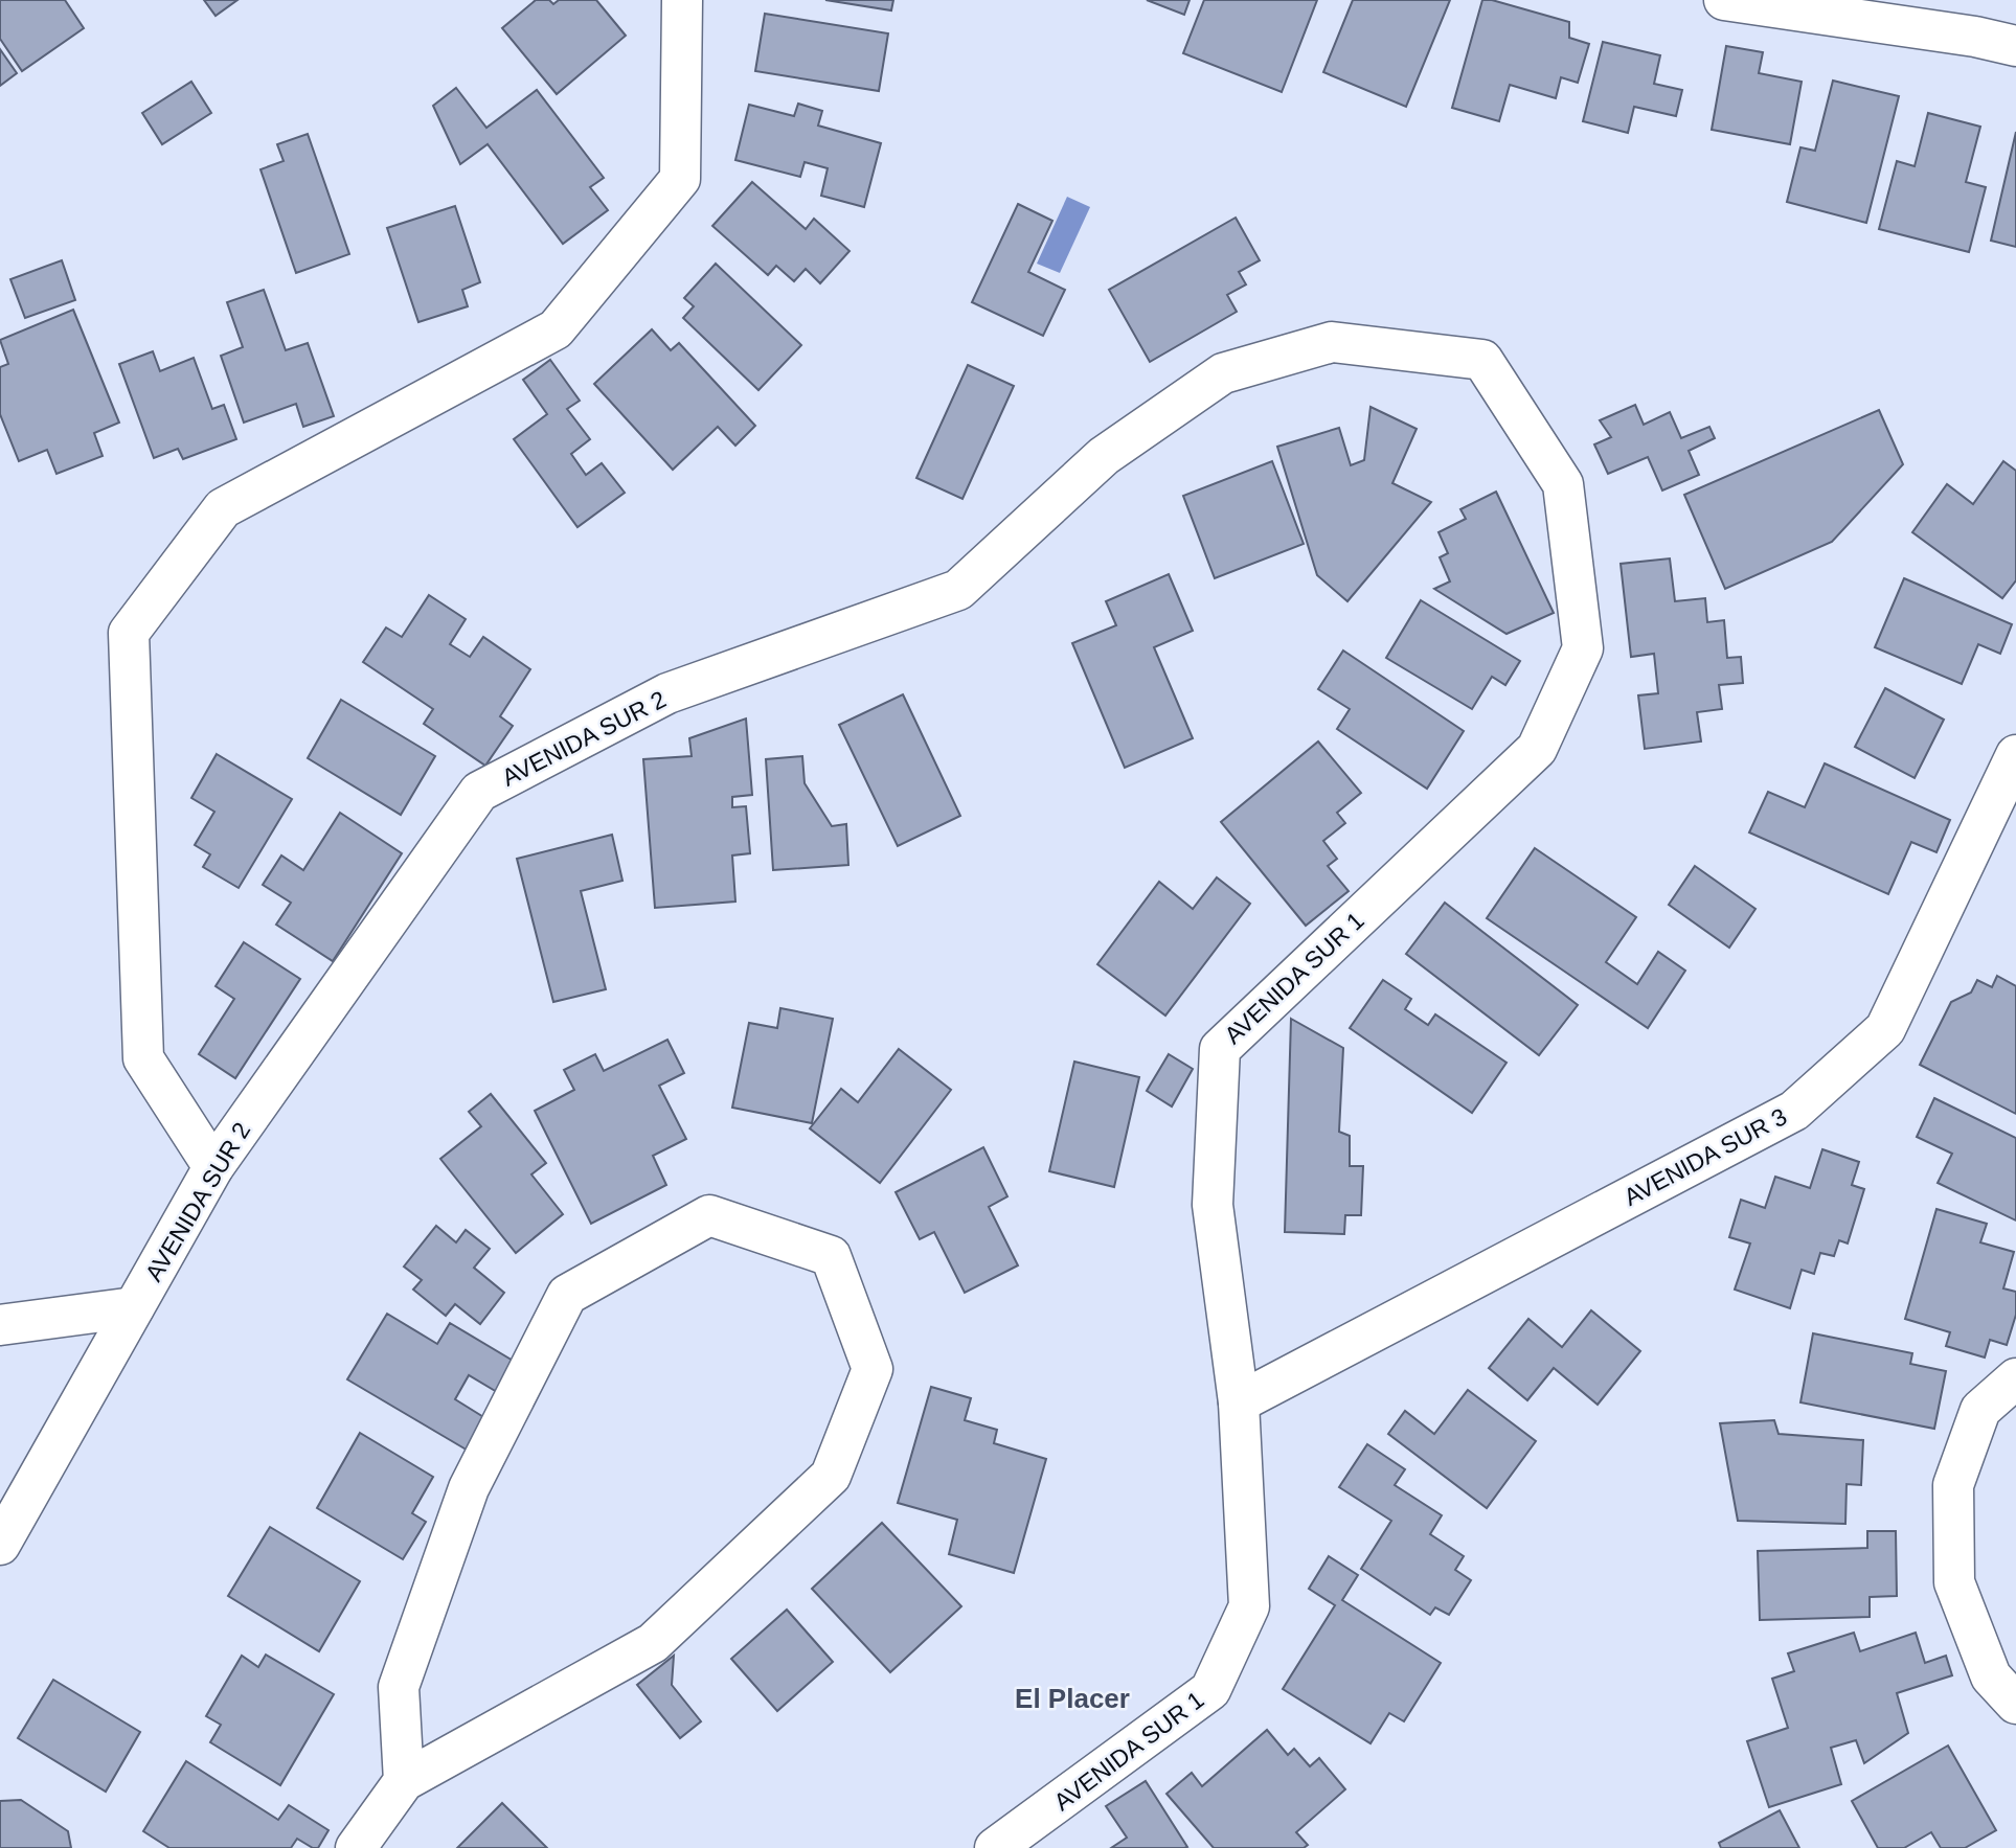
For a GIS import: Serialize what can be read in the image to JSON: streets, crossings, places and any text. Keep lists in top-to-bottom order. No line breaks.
{"streets":{"street":["AVENIDA SUR 2","AVENIDA SUR 1","AVENIDA SUR 3"]},"crossings":[["AVENIDA SUR 2","AVENIDA SUR 1"],["AVENIDA SUR 1","AVENIDA SUR 3"]],"districts":["El Placer"]}
